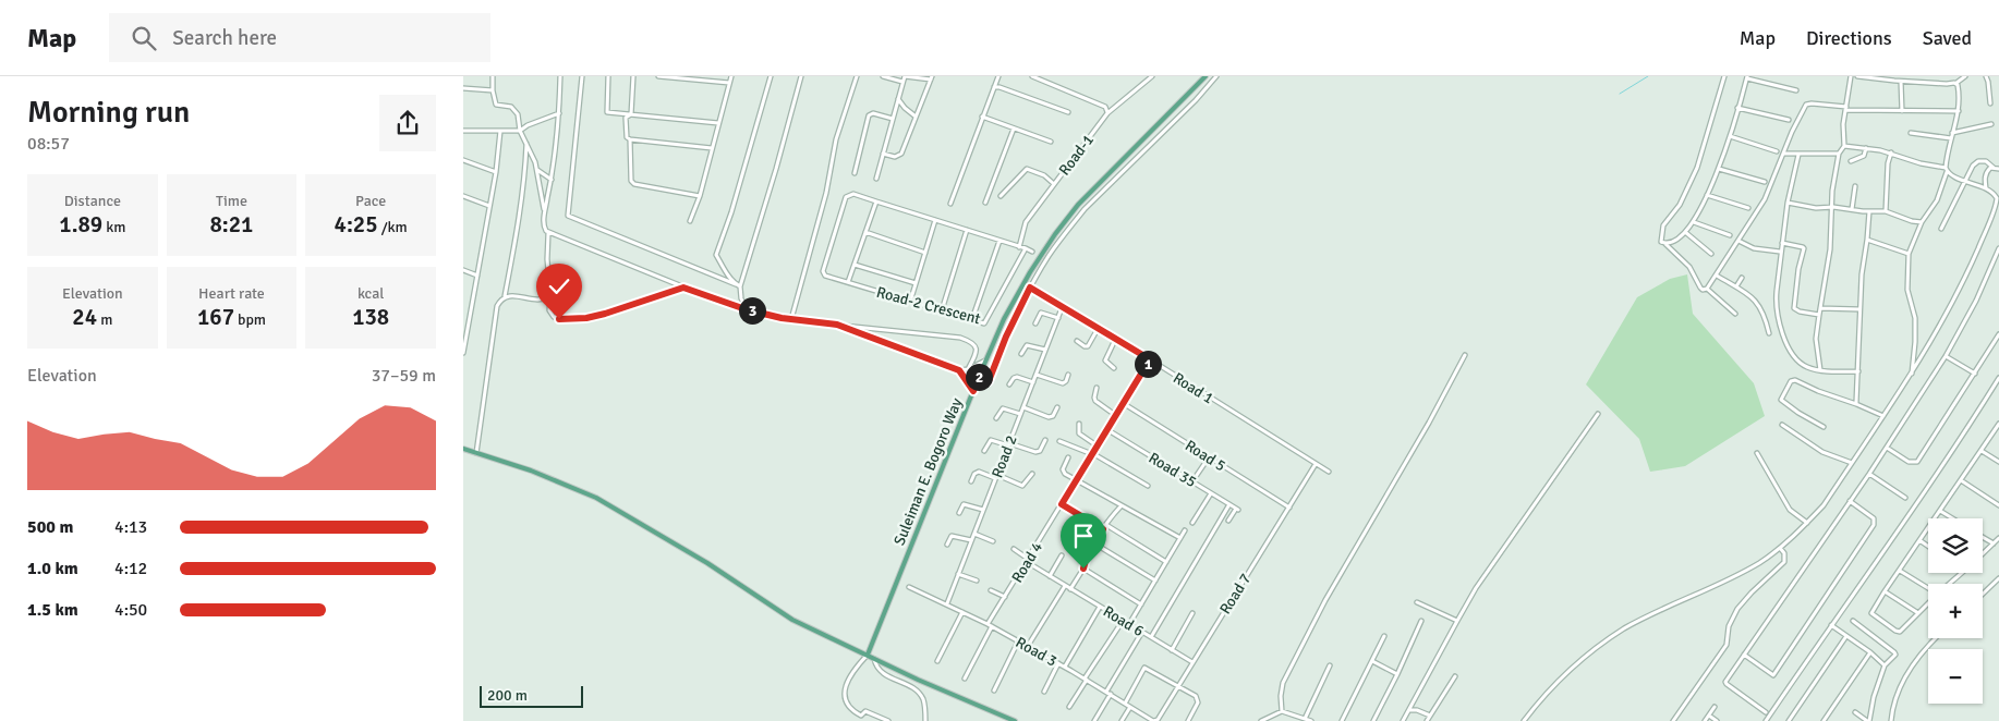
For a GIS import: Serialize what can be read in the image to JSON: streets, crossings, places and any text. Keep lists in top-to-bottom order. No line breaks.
{"streets":{"main road":["Suleiman E. Bogoro Way"],"street":["Road-1","Road-2 Crescent","Road 1","Road 5","Road 2","Road 35","Road 4","Road 7","Road 6","Road 3"]},"crossings":[["Road 1","Road 2"],["Road 1","Road 4"],["Road 1","Road 7"],["Road 5","Road 4"],["Road 5","Road 7"],["Road 2","Road 3"],["Road 35","Road 4"],["Road 4","Road 6"],["Road 4","Road 3"],["Road 7","Road 6"],["Road 7","Road 3"]],"scale_bar":"200 m","page":{"header":"Map","search":"Search here","nav":["Map","Directions","Saved"],"heading":["Morning run","08:57"],"stats":[["Distance","1.89 km"],["Time","8:21"],["Pace","4:25 /km"],["Elevation","24 m"],["Heart rate","167 bpm"],["kcal","138"]],"pins":["3","1","2"],"chart":["Elevation","37–59 m"],"list":[{"name":"500 m","note":"4:13"},{"name":"1.0 km","note":"4:12"},{"name":"1.5 km","note":"4:50"}],"map_buttons":["+","−"],"scale":"200 m"}}
